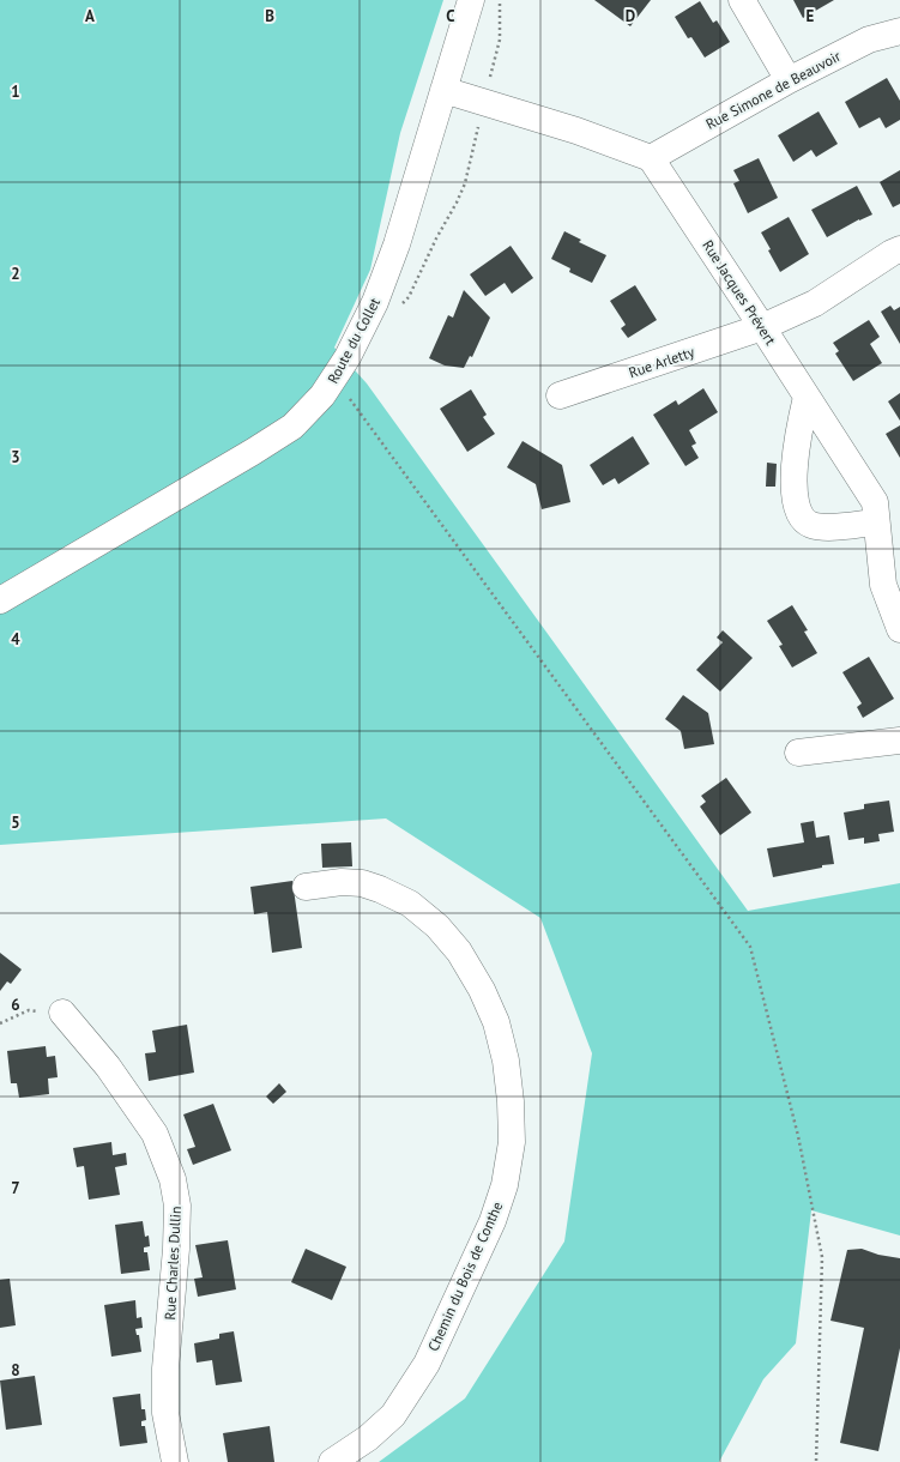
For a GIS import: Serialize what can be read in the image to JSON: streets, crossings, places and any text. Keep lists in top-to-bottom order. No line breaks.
{"streets":{"street":["Rue Simone de Beauvoir","Rue Jacques Prévert","Route du Collet","Rue Arletty","Rue Charles Dullin","Chemin du Bois de Conthe"]},"crossings":[["Rue Simone de Beauvoir","Rue Jacques Prévert"],["Rue Jacques Prévert","Rue Arletty"]],"grid":{"columns":["A","B","C","D","E"],"rows":["1","2","3","4","5","6","7","8"]}}
